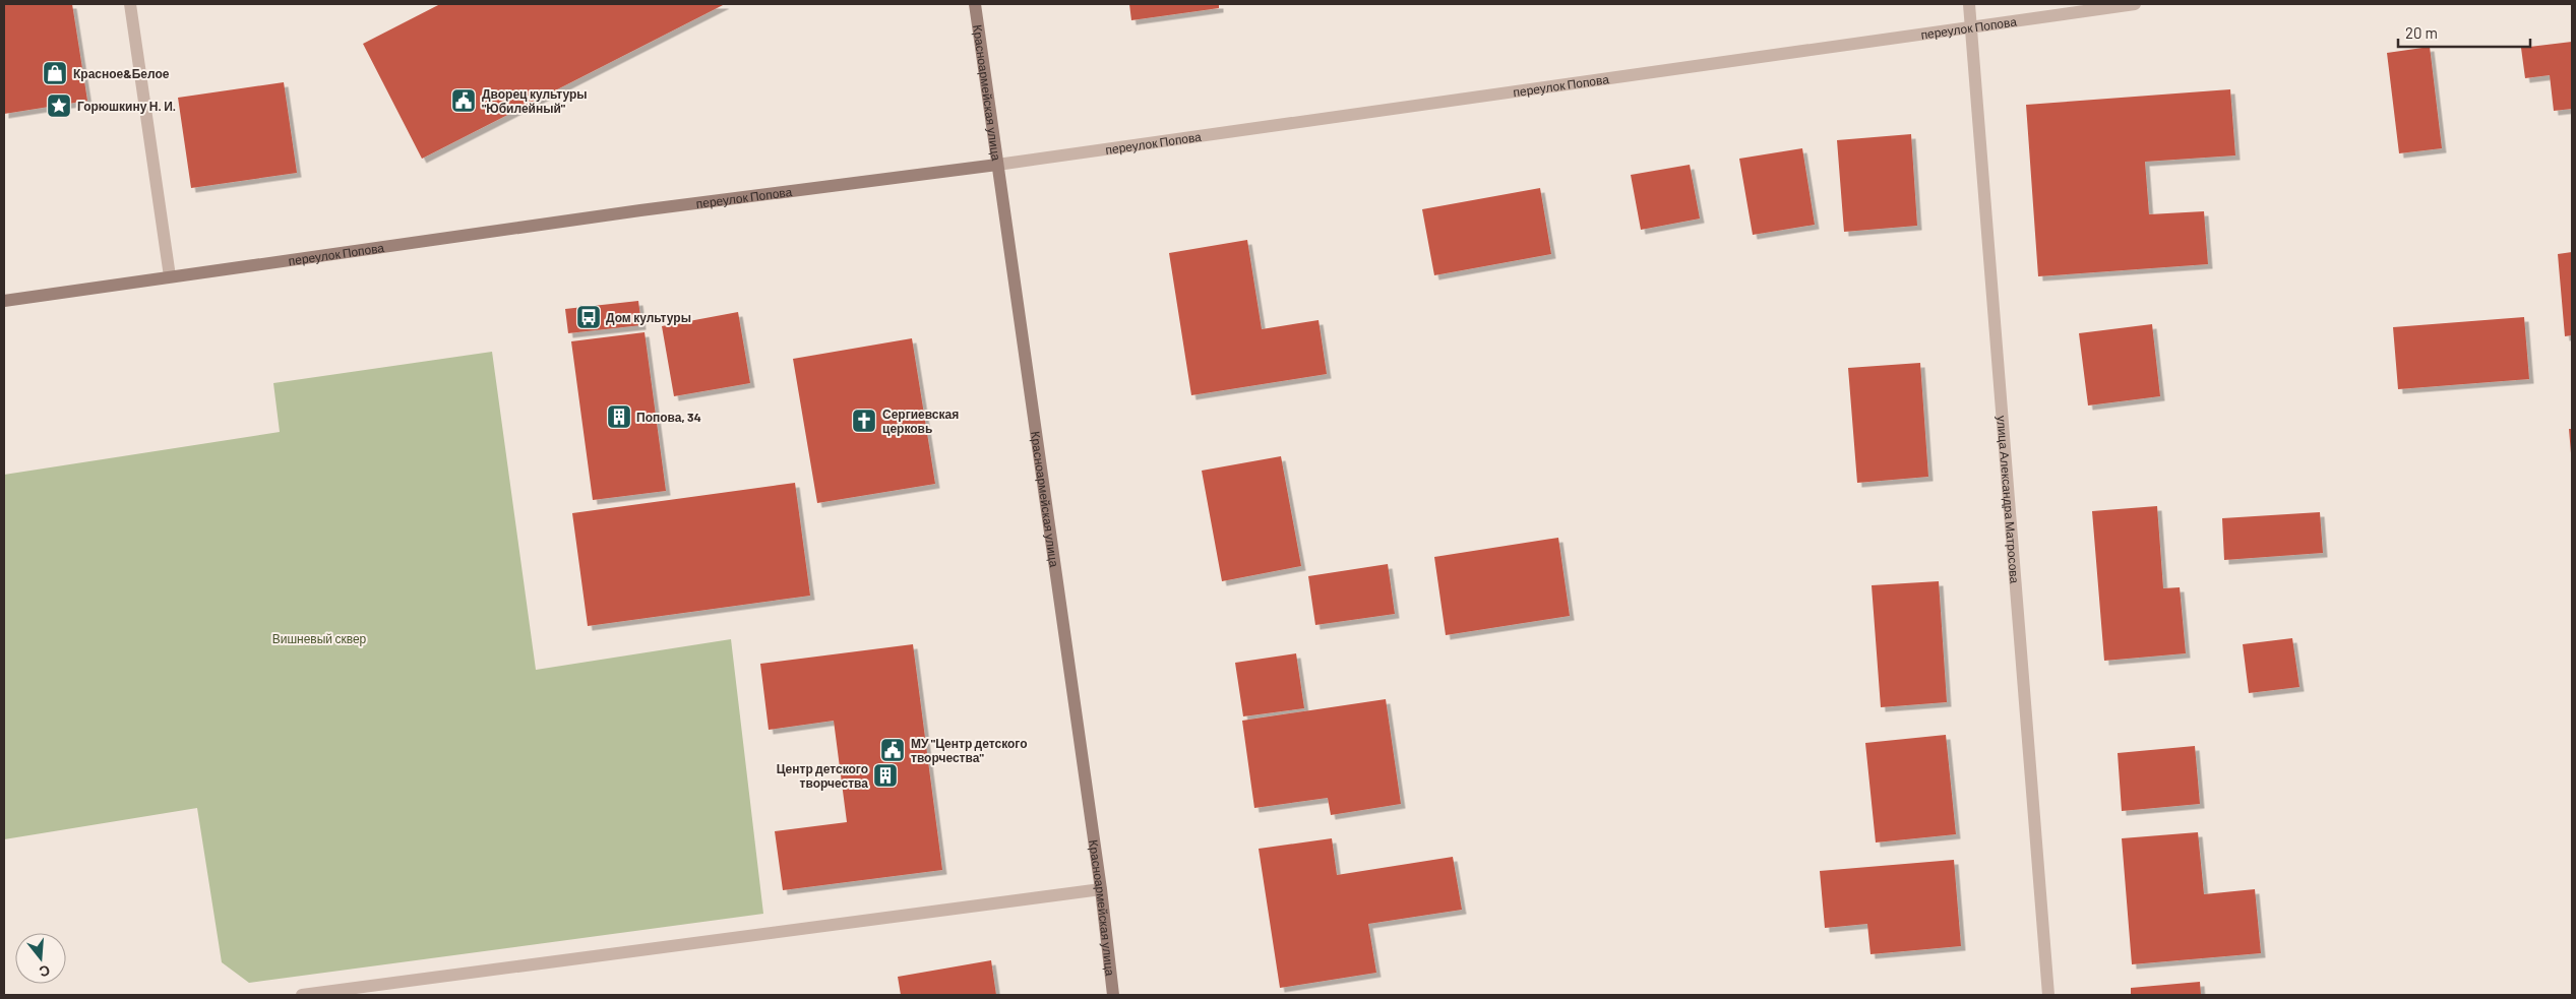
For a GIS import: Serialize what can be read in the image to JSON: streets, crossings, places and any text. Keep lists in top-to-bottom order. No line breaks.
{"streets":{"main road":["переулок Попова","Красноармейская улица"],"street":["улица Александра Матросова"]},"crossings":[["переулок Попова","Красноармейская улица"],["переулок Попова","улица Александра Матросова"]],"parks":["Вишневый сквер"],"places":{"shop":["Красное&Белое"],"public building":["Дворец культуры \"Юбилейный\"","МУ \"Центр детского творчества\""],"place":["Горюшкину Н. И."],"bus stop":["Дом культуры"],"building":["Попова, 34","Центр детского творчества"],"church":["Сергиевская церковь"]},"scale_bar":"20 m","north":"bottom"}
